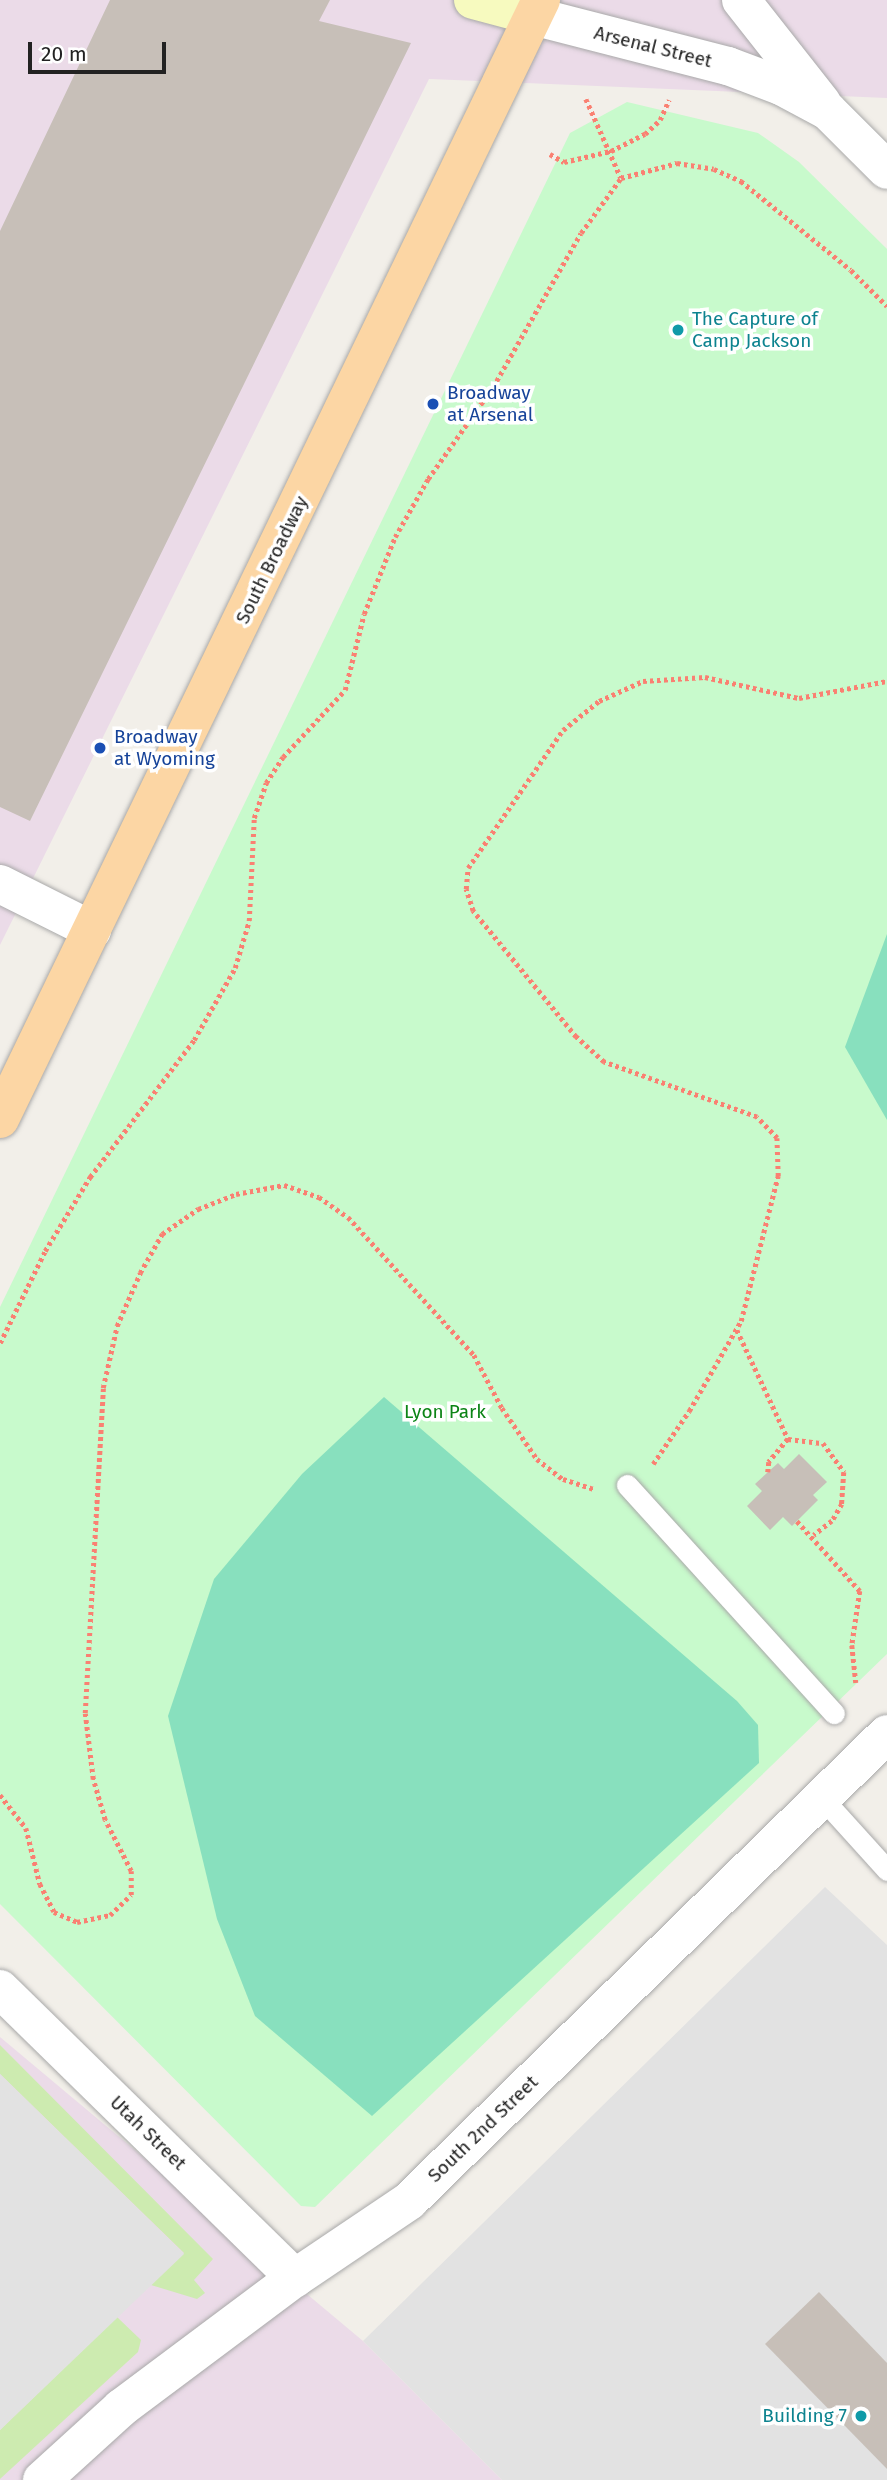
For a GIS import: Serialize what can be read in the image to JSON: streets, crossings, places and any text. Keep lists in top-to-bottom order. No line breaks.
{"streets":{"main road":["Arsenal Street","South Broadway"],"street":["South 2nd Street","Utah Street"]},"crossings":[["Arsenal Street","South Broadway"],["South 2nd Street","Utah Street"]],"parks":["Lyon Park"],"places":["The Capture of Camp Jackson","Broadway at Arsenal","Broadway at Wyoming","Building 7"],"scale_bar":"20 m"}
